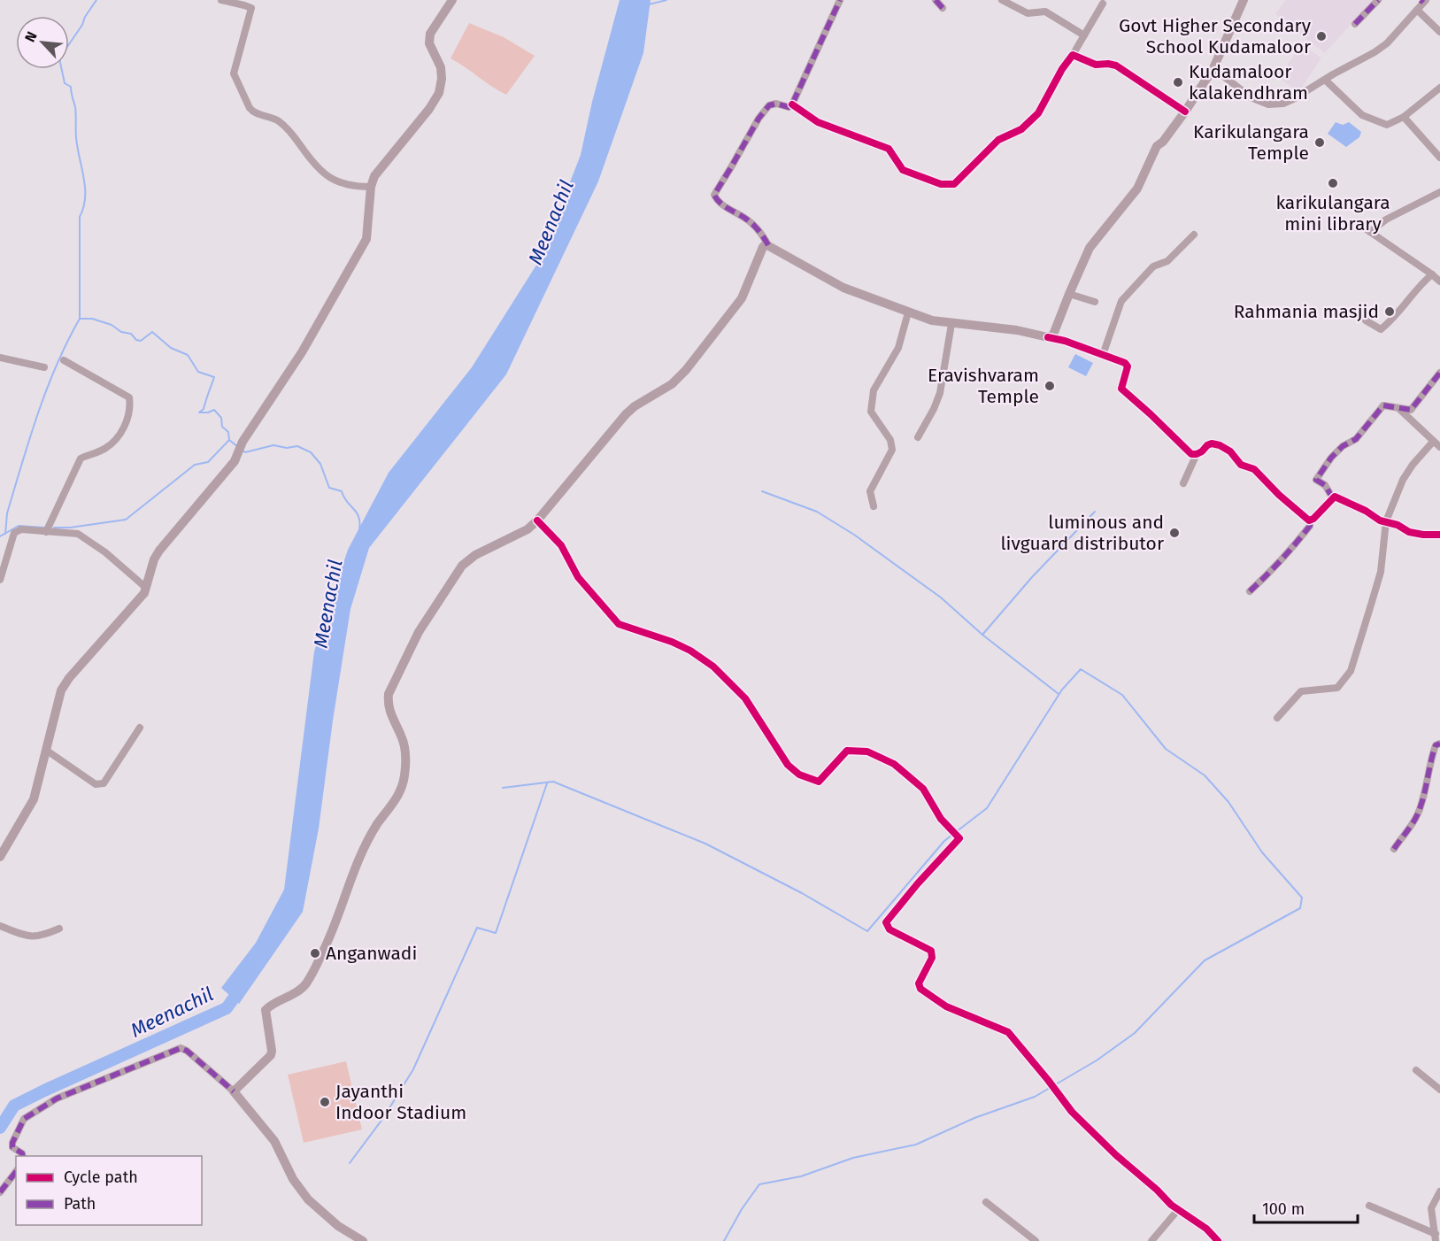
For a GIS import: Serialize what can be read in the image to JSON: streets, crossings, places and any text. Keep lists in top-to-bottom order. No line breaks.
{"water":["Meenachil"],"places":["Govt Higher Secondary School Kudamaloor","Kudamaloor kalakendhram","Karikulangara Temple","karikulangara mini library","Rahmania masjid","Eravishvaram Temple","luminous and livguard distributor","Anganwadi","Jayanthi Indoor Stadium"],"legend":["Cycle path","Path"],"scale_bar":"100 m","north":"top left"}
